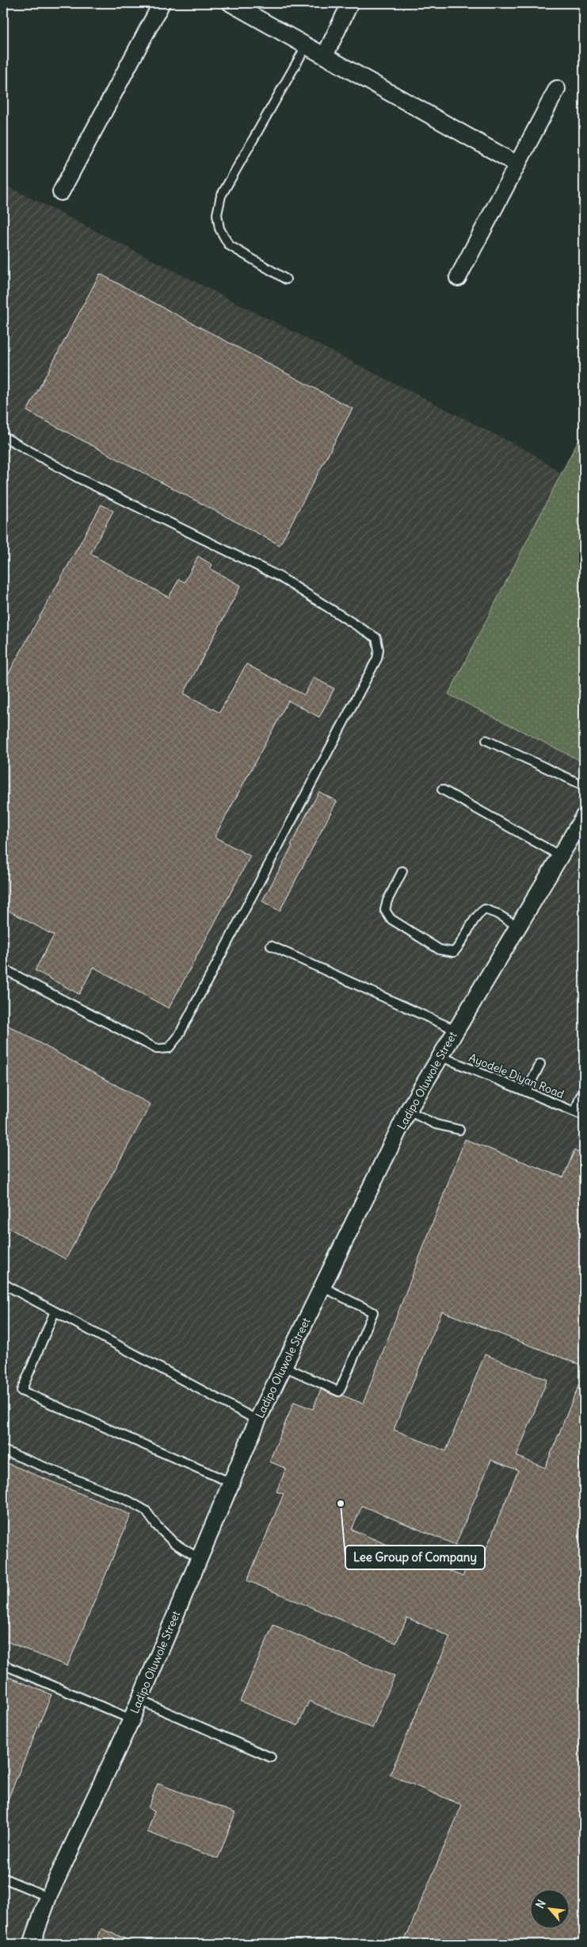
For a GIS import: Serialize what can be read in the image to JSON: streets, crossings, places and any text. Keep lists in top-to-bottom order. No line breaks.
{"streets":{"street":["Ladipo Oluwole Street"],"lane":["Ayodele Diyan Road"]},"crossings":[["Ayodele Diyan Road","Ladipo Oluwole Street"]],"places":["Lee Group of Company"],"north":"top left"}
